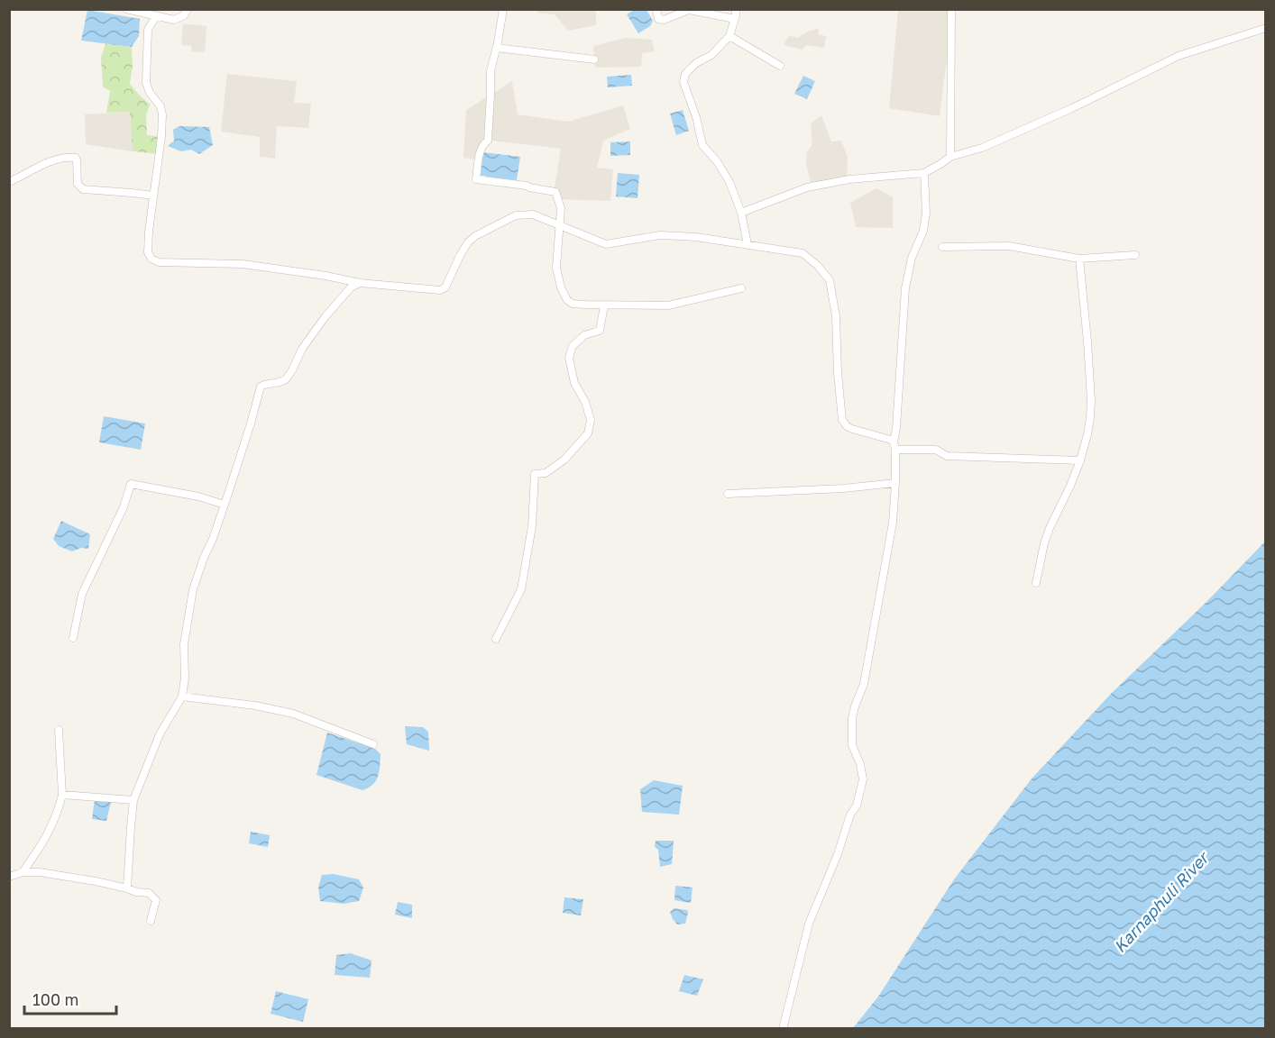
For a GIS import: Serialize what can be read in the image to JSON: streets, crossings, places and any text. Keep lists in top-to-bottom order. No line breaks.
{"water":["Karnaphuli River"],"scale_bar":"100 m"}
